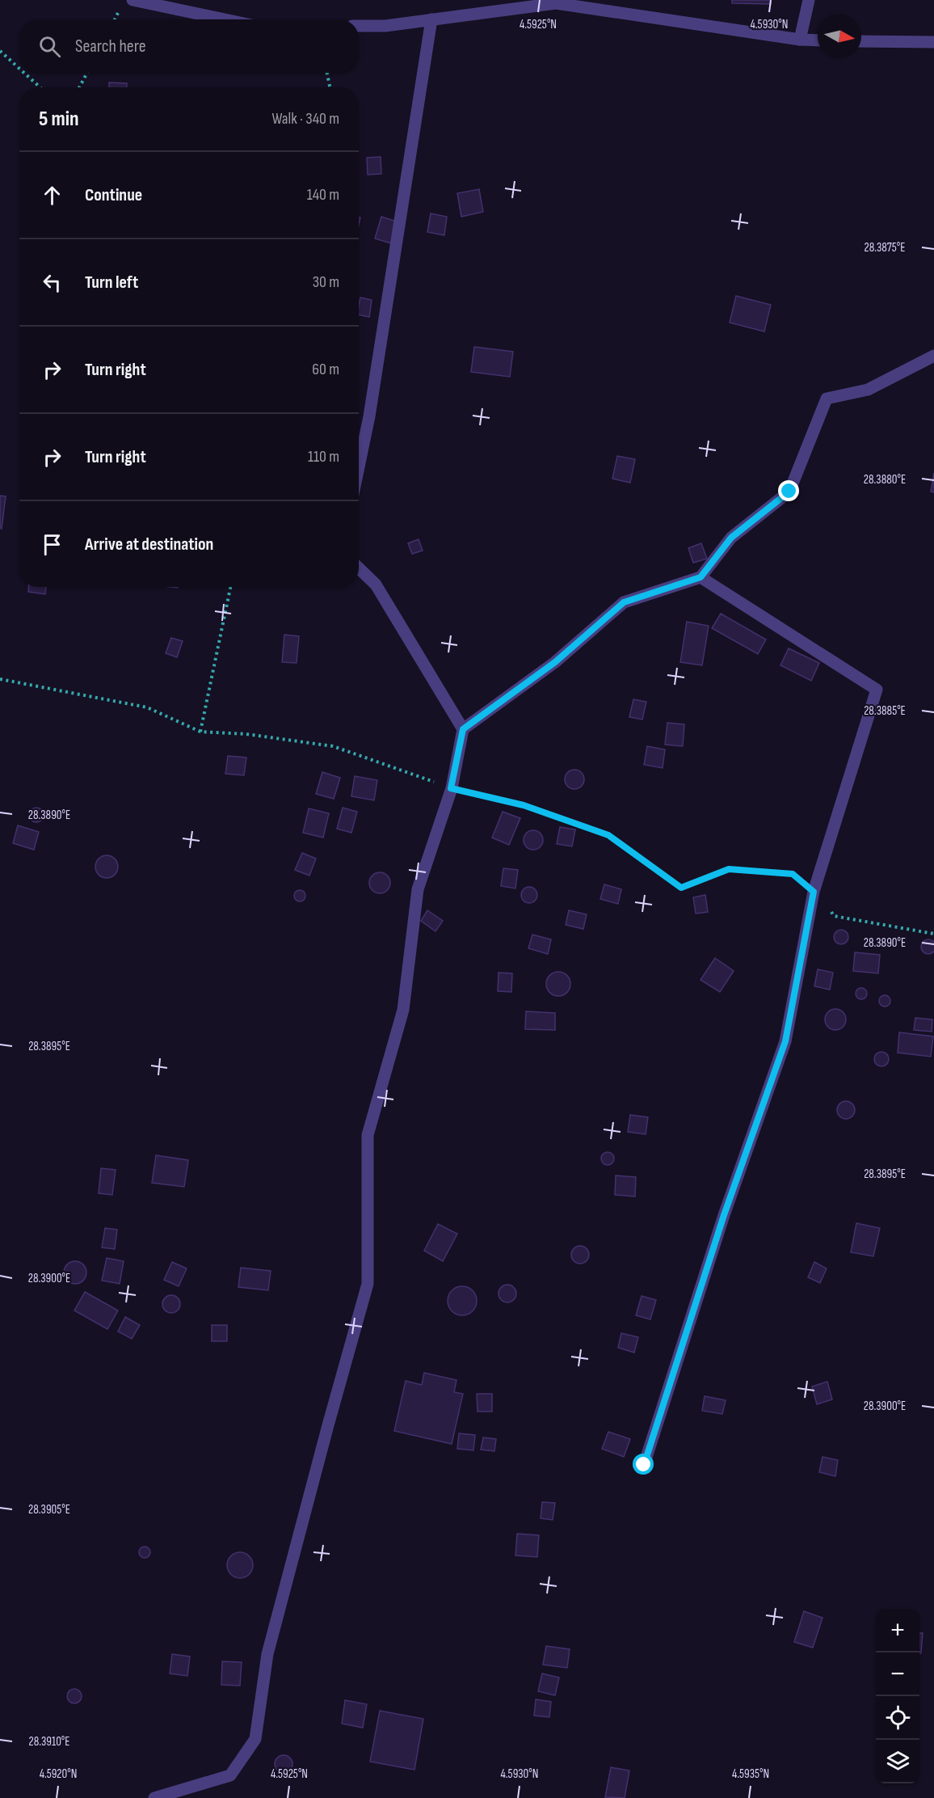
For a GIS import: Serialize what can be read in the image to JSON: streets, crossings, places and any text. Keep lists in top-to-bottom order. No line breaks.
{"north":"right","page":{"search":"Search here","heading":["5 min","Walk · 340 m"],"list":[["Continue","140 m"],["Turn left","30 m"],["Turn right","60 m"],["Turn right","110 m"],"Arrive at destination"],"map_buttons":["+","−"]},"coordinates":["4.5925°N","4.5930°N","28.3875°E","28.3880°E","28.3885°E","28.3890°E","28.3895°E","28.3900°E","28.3905°E","28.3910°E","4.5920°N","4.5935°N"]}
